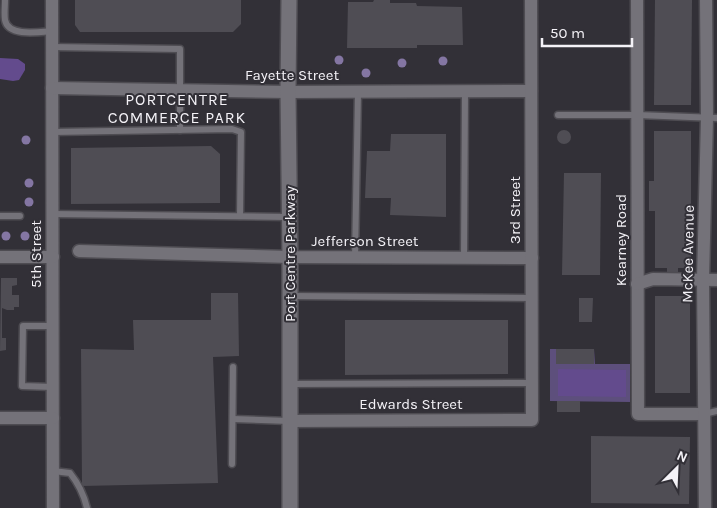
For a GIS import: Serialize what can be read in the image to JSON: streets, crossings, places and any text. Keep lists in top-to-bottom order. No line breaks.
{"streets":{"main road":["Port Centre Parkway"],"street":["Fayette Street","3rd Street","Kearney Road","Jefferson Street","5th Street","McKee Avenue","Edwards Street"]},"crossings":[["Fayette Street","3rd Street"],["Fayette Street","5th Street"],["Fayette Street","Port Centre Parkway"],["3rd Street","Jefferson Street"],["3rd Street","Edwards Street"],["Kearney Road","McKee Avenue"],["Jefferson Street","Port Centre Parkway"],["Port Centre Parkway","Edwards Street"]],"districts":["PORTCENTRE COMMERCE PARK"],"scale_bar":"50 m","north":"top right"}
